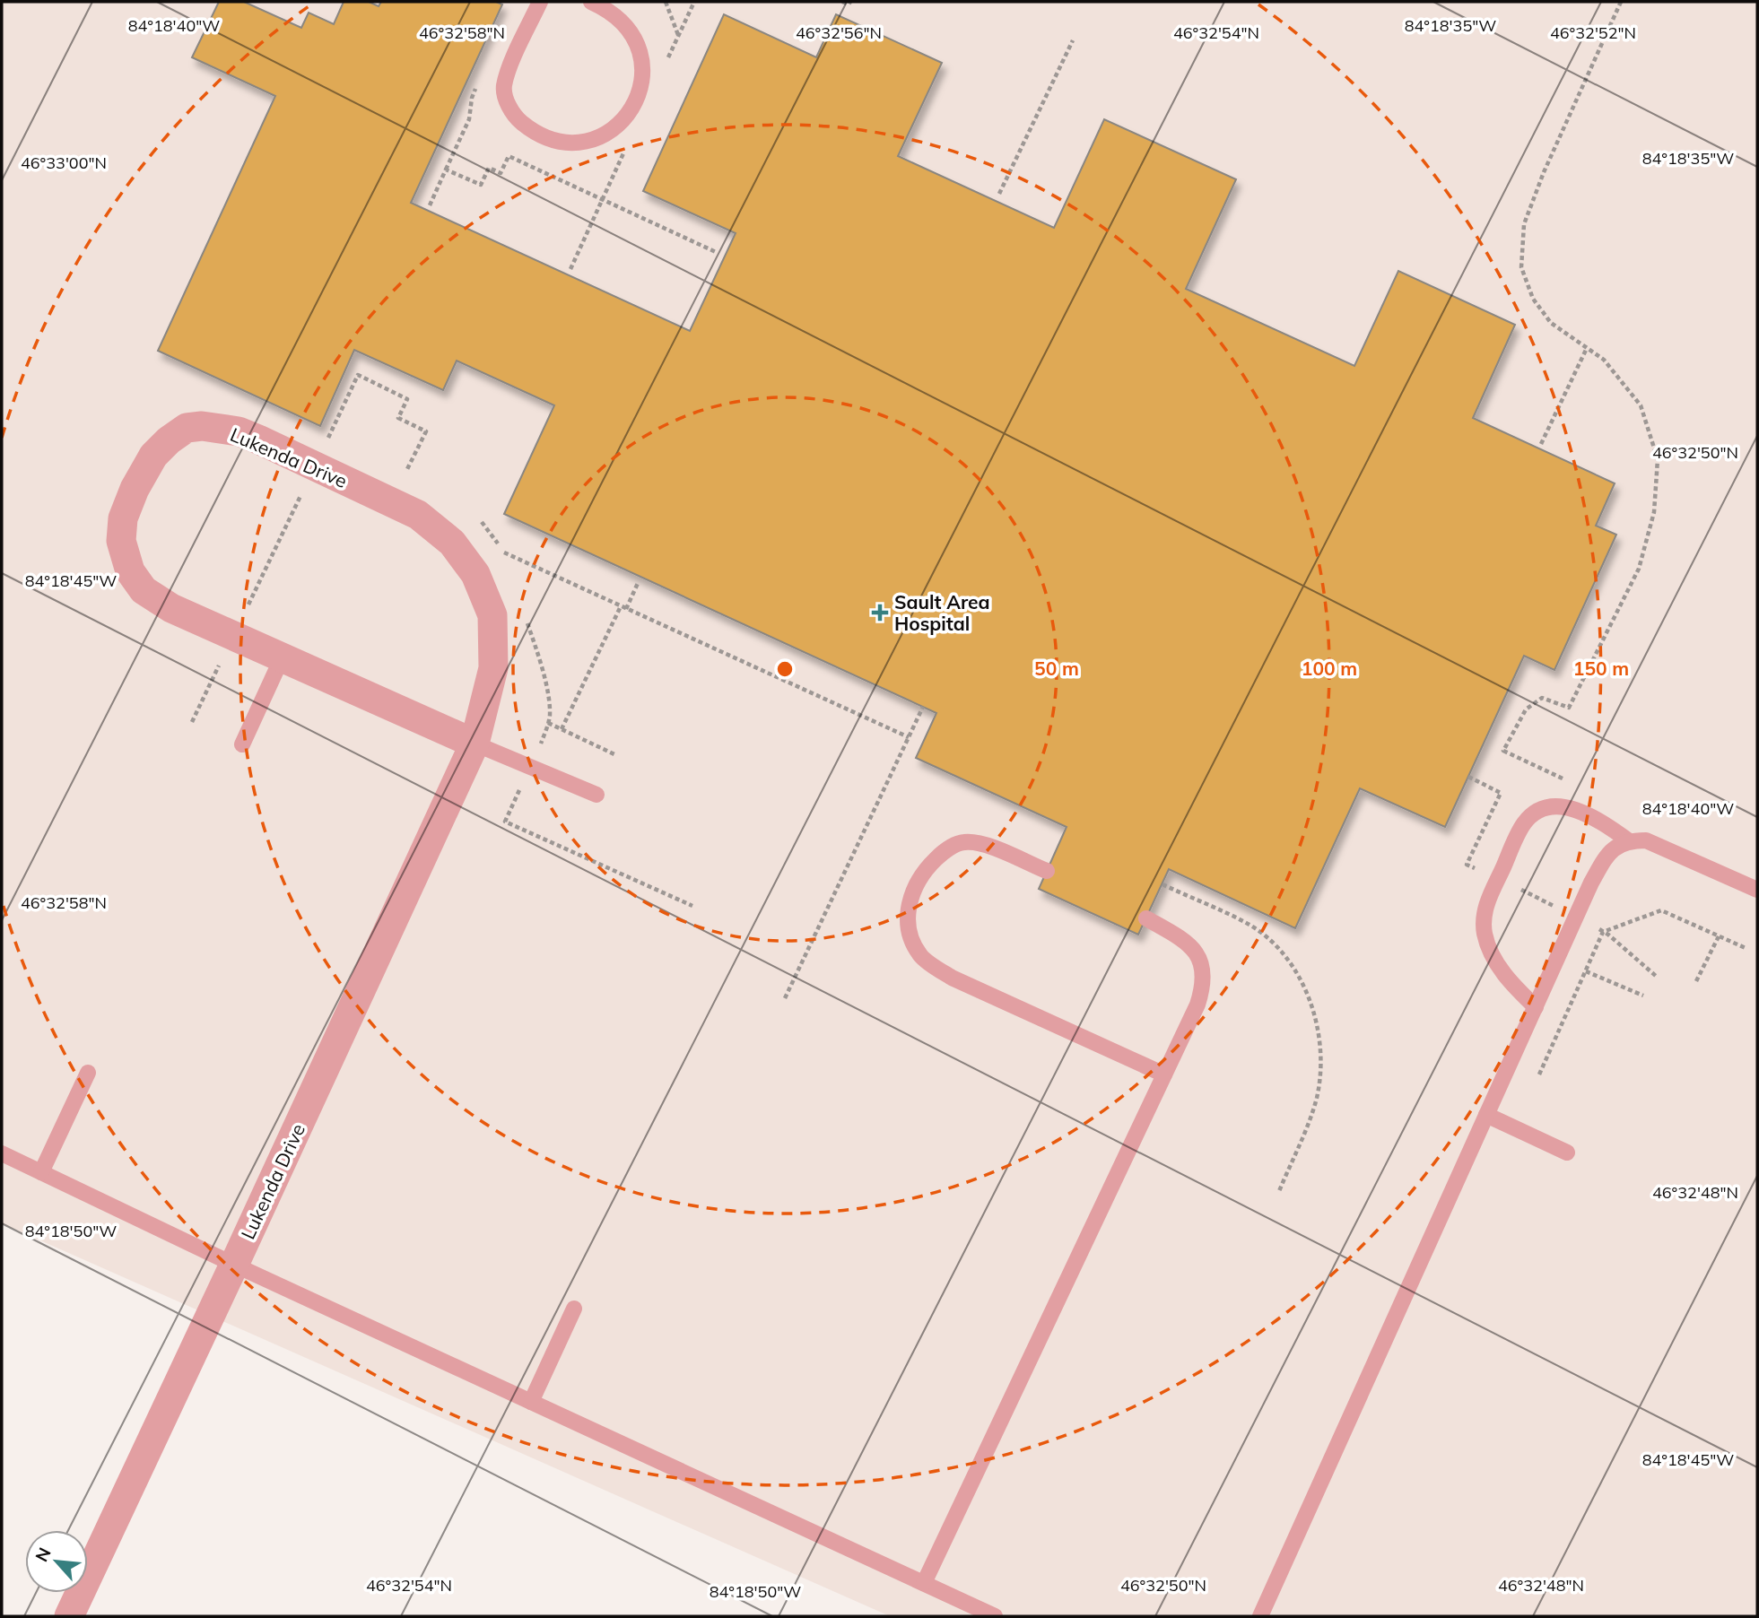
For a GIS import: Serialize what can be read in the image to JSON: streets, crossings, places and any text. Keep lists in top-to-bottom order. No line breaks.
{"streets":{"street":["Lukenda Drive"]},"places":{"health":["Sault Area Hospital"]},"north":"top left","coordinates":["84°18'40\"W","84°18'35\"W","46°32'58\"N","46°32'56\"N","46°32'54\"N","46°32'52\"N","46°33'00\"N","46°32'50\"N","84°18'45\"W","46°32'48\"N","84°18'50\"W"],"rings":["50 m","100 m","150 m"]}
